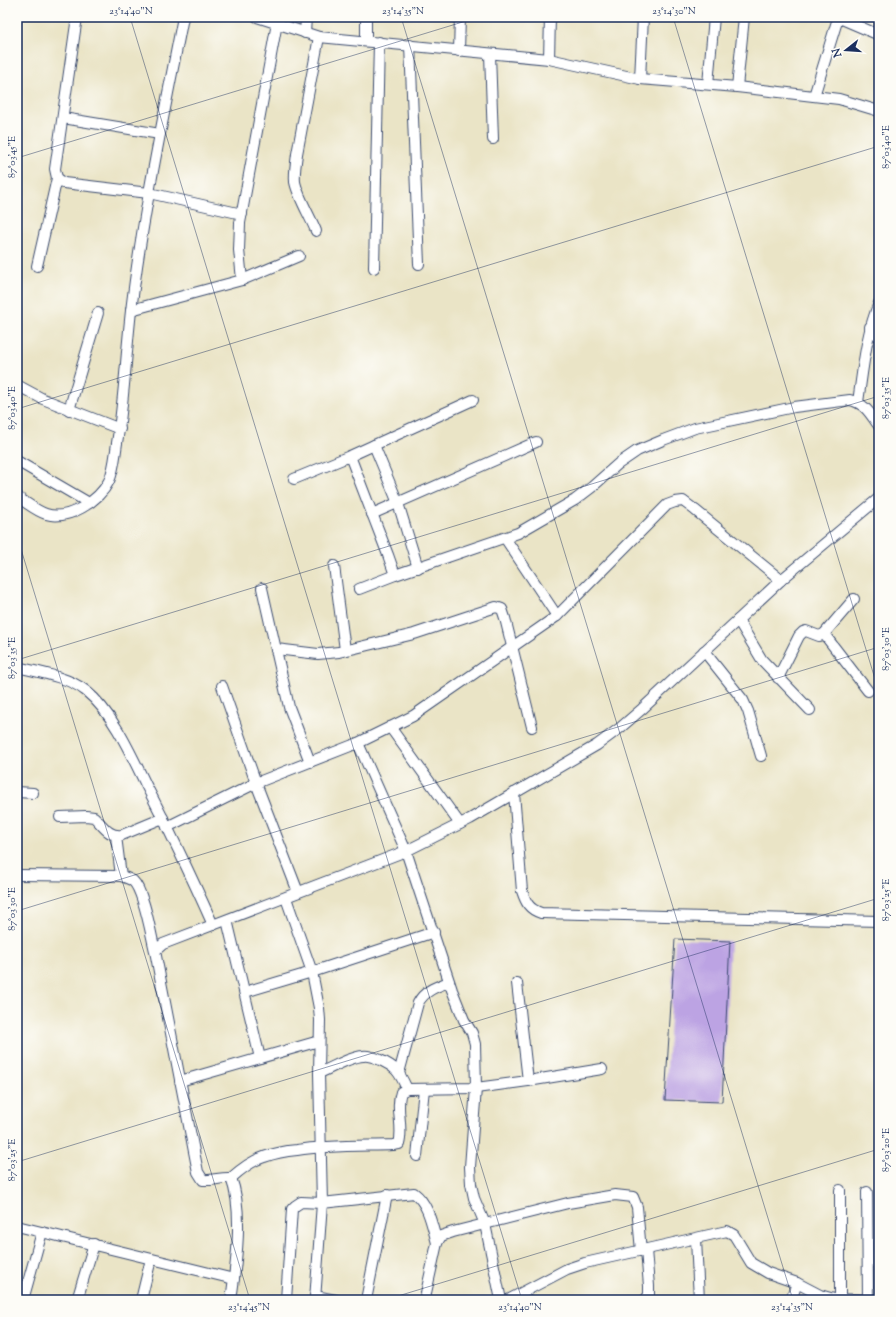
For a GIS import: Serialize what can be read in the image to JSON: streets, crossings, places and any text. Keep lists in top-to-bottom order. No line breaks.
{"north":"left","coordinates":["23°14'40\"N","23°14'35\"N","23°14'30\"N","87°03'40\"E","87°03'45\"E","87°03'35\"E","87°03'30\"E","87°03'25\"E","87°03'20\"E","23°14'45\"N"]}
